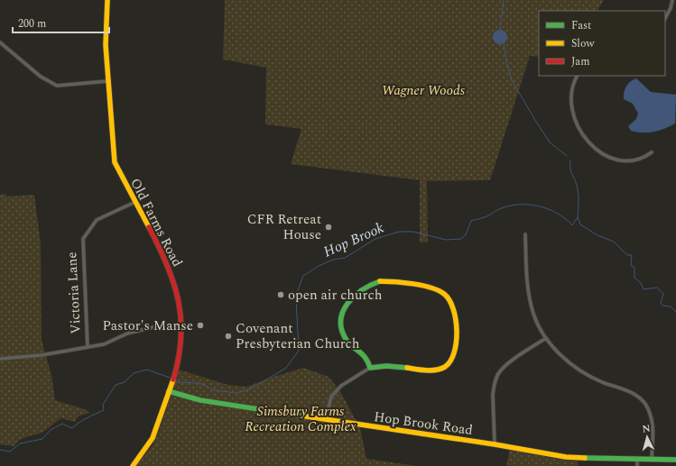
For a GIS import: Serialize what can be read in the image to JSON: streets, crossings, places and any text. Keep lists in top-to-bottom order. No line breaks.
{"streets":{"street":["Old Farms Road","Victoria Lane","Hop Brook Road"]},"crossings":[["Old Farms Road","Victoria Lane"],["Old Farms Road","Hop Brook Road"]],"water":["Hop Brook"],"parks":["Wagner Woods","Simsbury Farms Recreation Complex"],"places":["CFR Retreat House","open air church","Pastor's Manse","Covenant Presbyterian Church"],"legend":["Fast","Slow","Jam"],"scale_bar":"200 m","north":"top"}
